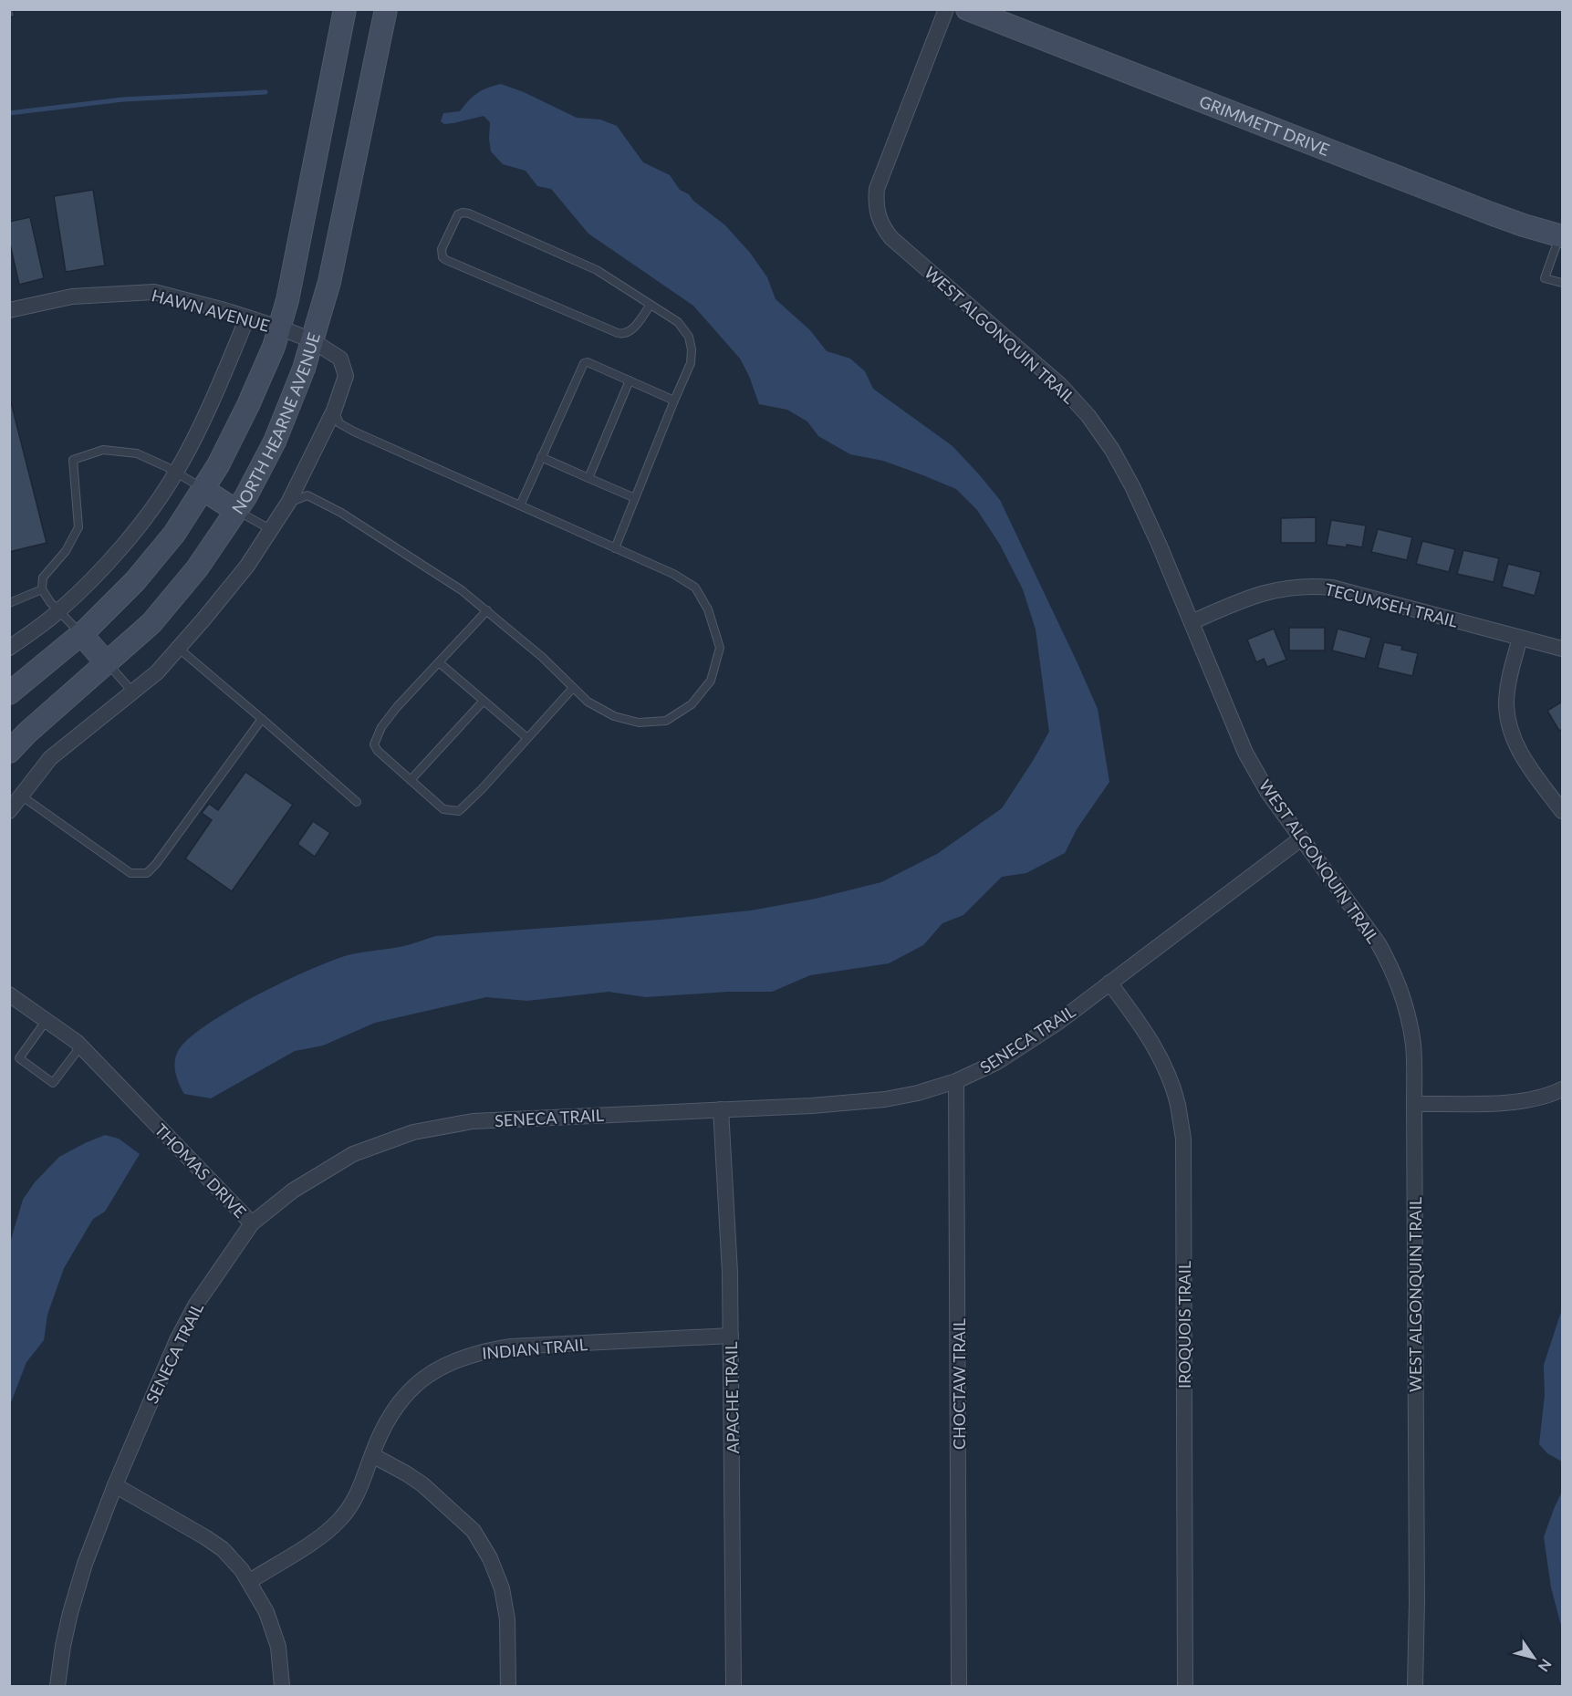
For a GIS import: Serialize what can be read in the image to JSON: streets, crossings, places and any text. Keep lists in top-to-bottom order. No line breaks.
{"streets":{"street":["GRIMMETT DRIVE","HAWN AVENUE","WEST ALGONQUIN TRAIL","NORTH HEARNE AVENUE","TECUMSEH TRAIL","SENECA TRAIL","THOMAS DRIVE","IROQUOIS TRAIL","INDIAN TRAIL","CHOCTAW TRAIL","APACHE TRAIL"]},"crossings":[["HAWN AVENUE","NORTH HEARNE AVENUE"],["WEST ALGONQUIN TRAIL","TECUMSEH TRAIL"],["WEST ALGONQUIN TRAIL","SENECA TRAIL"],["SENECA TRAIL","THOMAS DRIVE"],["SENECA TRAIL","IROQUOIS TRAIL"],["SENECA TRAIL","CHOCTAW TRAIL"],["SENECA TRAIL","APACHE TRAIL"],["INDIAN TRAIL","APACHE TRAIL"]],"north":"bottom right"}
